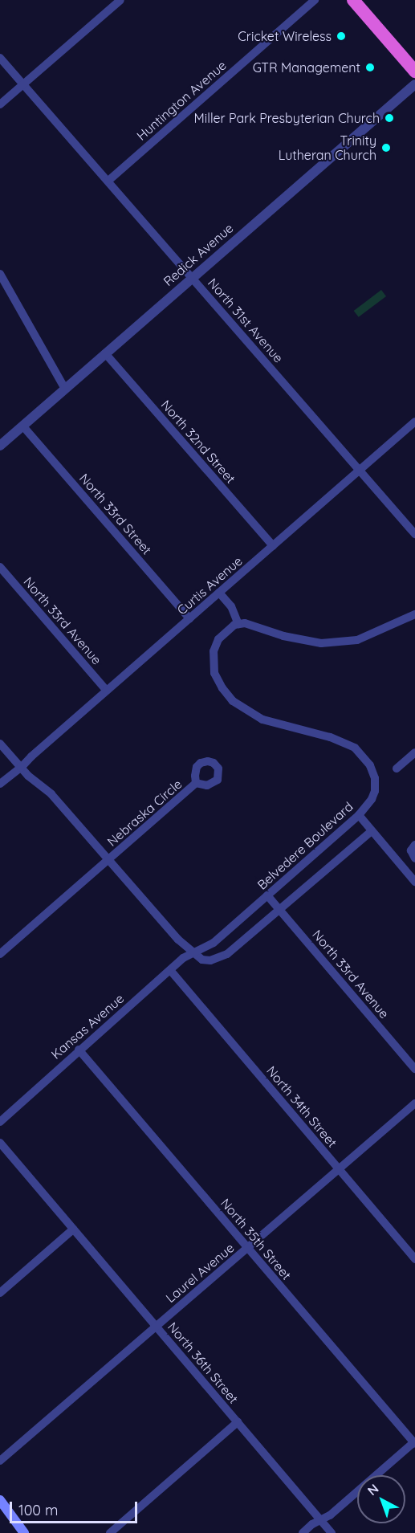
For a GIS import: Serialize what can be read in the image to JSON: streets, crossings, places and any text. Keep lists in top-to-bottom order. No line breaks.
{"streets":{"street":["Huntington Avenue","Redick Avenue","North 31st Avenue","North 32nd Street","North 33rd Street","Curtis Avenue","North 33rd Avenue","Nebraska Circle","Belvedere Boulevard","Kansas Avenue","North 34th Street","North 35th Street","Laurel Avenue","North 36th Street"]},"crossings":[["Huntington Avenue","North 31st Avenue"],["Redick Avenue","North 31st Avenue"],["Redick Avenue","North 32nd Street"],["Redick Avenue","North 33rd Street"],["North 31st Avenue","Curtis Avenue"],["North 32nd Street","Curtis Avenue"],["North 33rd Street","Curtis Avenue"],["Curtis Avenue","North 33rd Avenue"],["North 33rd Avenue","Belvedere Boulevard"],["Belvedere Boulevard","Kansas Avenue"],["Kansas Avenue","North 34th Street"],["Kansas Avenue","North 35th Street"],["North 34th Street","Laurel Avenue"],["North 35th Street","Laurel Avenue"],["Laurel Avenue","North 36th Street"]],"places":["Cricket Wireless","GTR Management","Miller Park Presbyterian Church","Trinity Lutheran Church"],"scale_bar":"100 m","north":"top left"}
